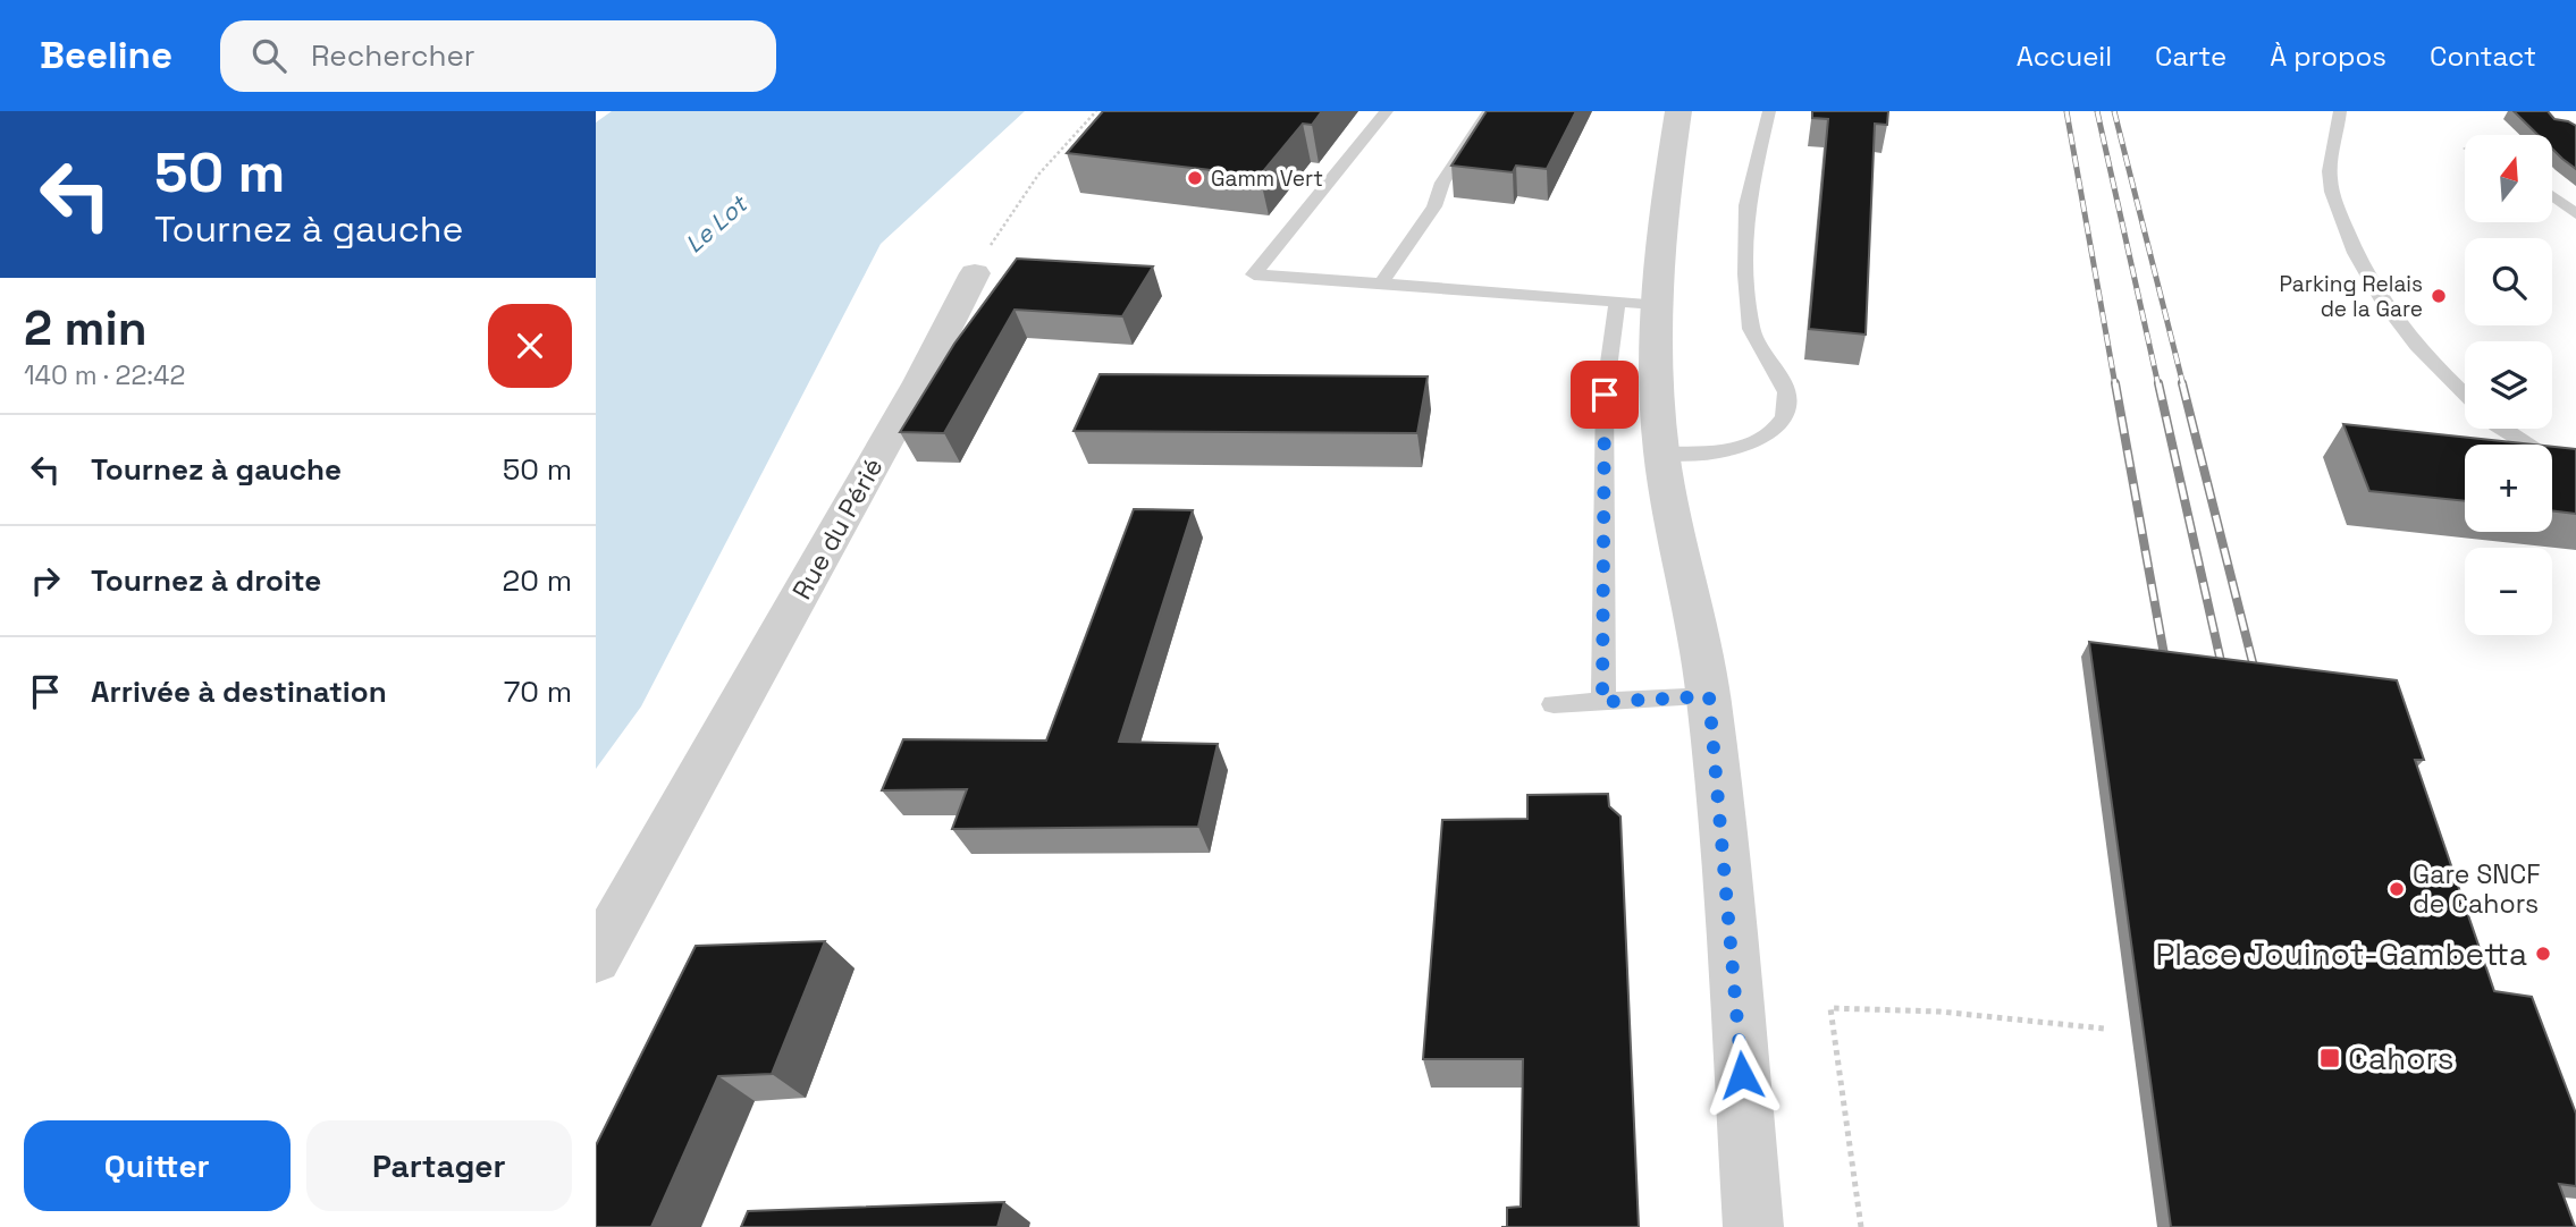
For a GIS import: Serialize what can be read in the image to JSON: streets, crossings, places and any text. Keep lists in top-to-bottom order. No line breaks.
{"streets":{"street":["Rue du Périé"]},"water":["Le Lot"],"places":{"other":["Gamm Vert","Parking Relais de la Gare","Gare SNCF de Cahors","Place Jouinot-Gambetta"],"transit":["Cahors"]},"north":"top","page":{"header":"Beeline","search":"Rechercher","nav":["Accueil","Carte","À propos","Contact"],"turn":["50 m","Tournez à gauche"],"map_buttons":["+","−"],"heading":["2 min","140 m · 22:42"],"list":[{"name":"Tournez à gauche","value":"50 m"},{"name":"Tournez à droite","value":"20 m"},{"name":"Arrivée à destination","value":"70 m"}],"buttons":["Quitter","Partager"]}}
